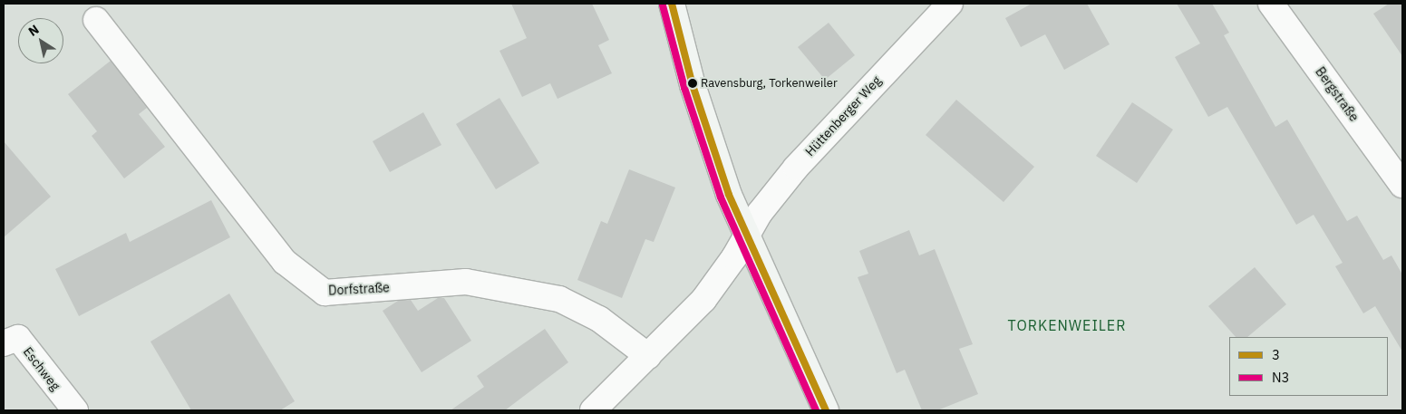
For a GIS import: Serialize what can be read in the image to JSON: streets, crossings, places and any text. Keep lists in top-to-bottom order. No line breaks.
{"streets":{"street":["Bergstraße","Hüttenberger Weg","Dorfstraße","Eschweg"]},"districts":["TORKENWEILER"],"places":["Ravensburg, Torkenweiler"],"lines":["transit line 3","transit line N3"],"legend":["3","N3"],"north":"top left"}
